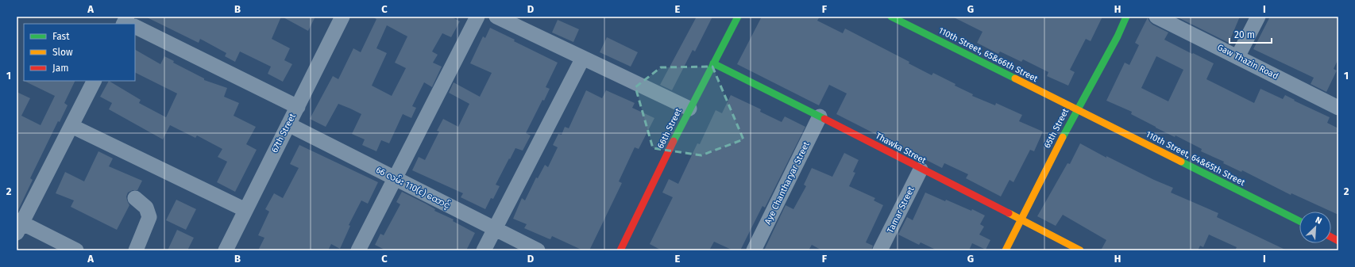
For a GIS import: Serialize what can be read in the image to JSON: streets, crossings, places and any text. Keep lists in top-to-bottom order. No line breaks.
{"streets":{"street":["110th Street, 65&66th Street","Gaw Thazin Road","66th Street","65th Street","67th Street","Thawka Street","110th Street, 64&65th Street","Aye Chantharyar Street","66 လမ်း 110(c) ထောင့်","Tamar Street"]},"crossings":[["110th Street, 65&66th Street","65th Street"],["110th Street, 65&66th Street","110th Street, 64&65th Street"],["66th Street","Thawka Street"],["65th Street","Thawka Street"],["65th Street","110th Street, 64&65th Street"],["67th Street","66 လမ်း 110(c) ထောင့်"],["Thawka Street","Aye Chantharyar Street"],["Thawka Street","Tamar Street"]],"legend":["Fast","Slow","Jam"],"scale_bar":"20 m","north":"top right","grid":{"columns":["A","B","C","D","E","F","G","H","I"],"rows":["1","2"]}}
